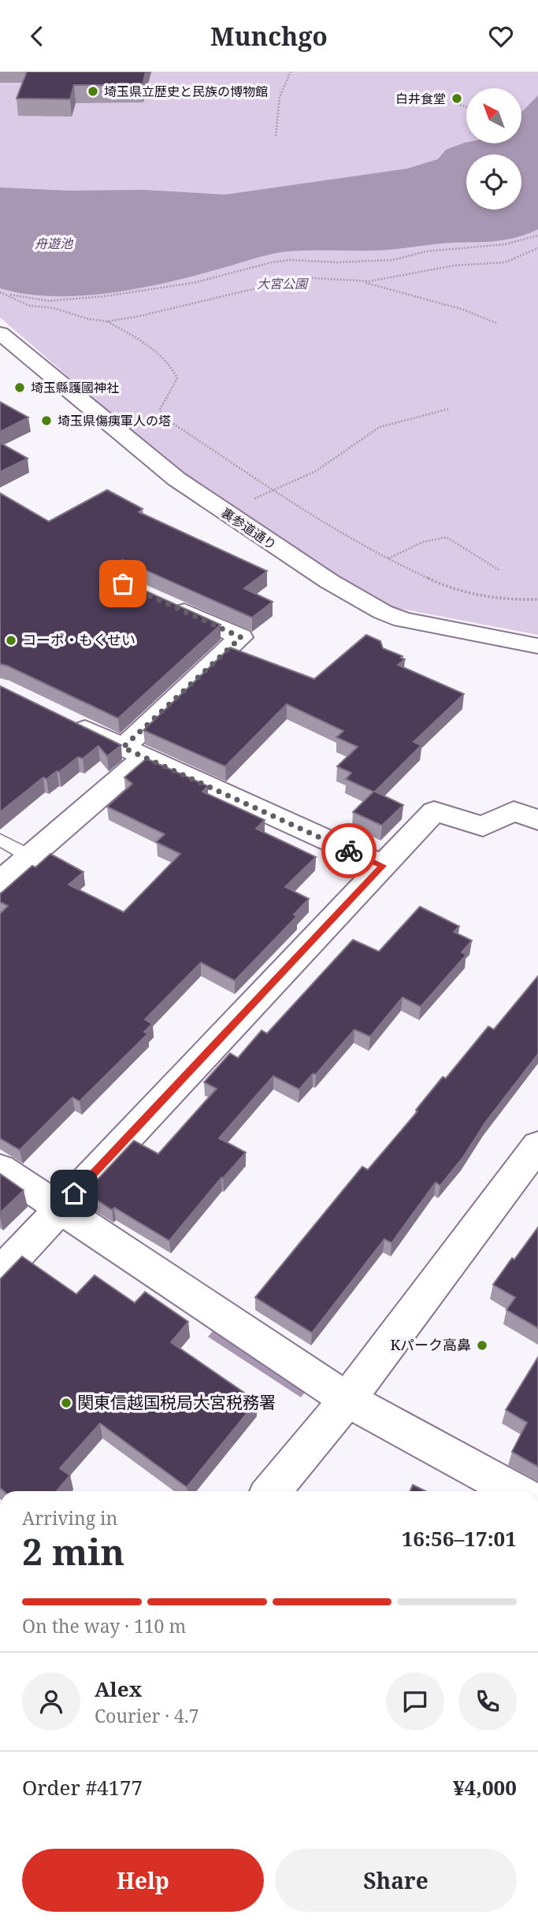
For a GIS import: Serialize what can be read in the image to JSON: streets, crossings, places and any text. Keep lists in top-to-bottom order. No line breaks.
{"streets":{"street":["裏参道通り"]},"water":["舟遊池"],"parks":["大宮公園"],"places":["埼玉県立歴史と民族の博物館","白井食堂","埼玉縣護國神社","埼玉県傷痍軍人の塔","コーポ・もくせい","Kパーク高鼻","関東信越国税局大宮税務署"],"north":"top left","page":{"header":"Munchgo","heading":["2 min","Arriving in","16:56–17:01"],"panel":["Alex","Courier · 4.7","Order #4177","¥4,000"],"bar":"On the way · 110 m","buttons":["Help","Share"]}}
